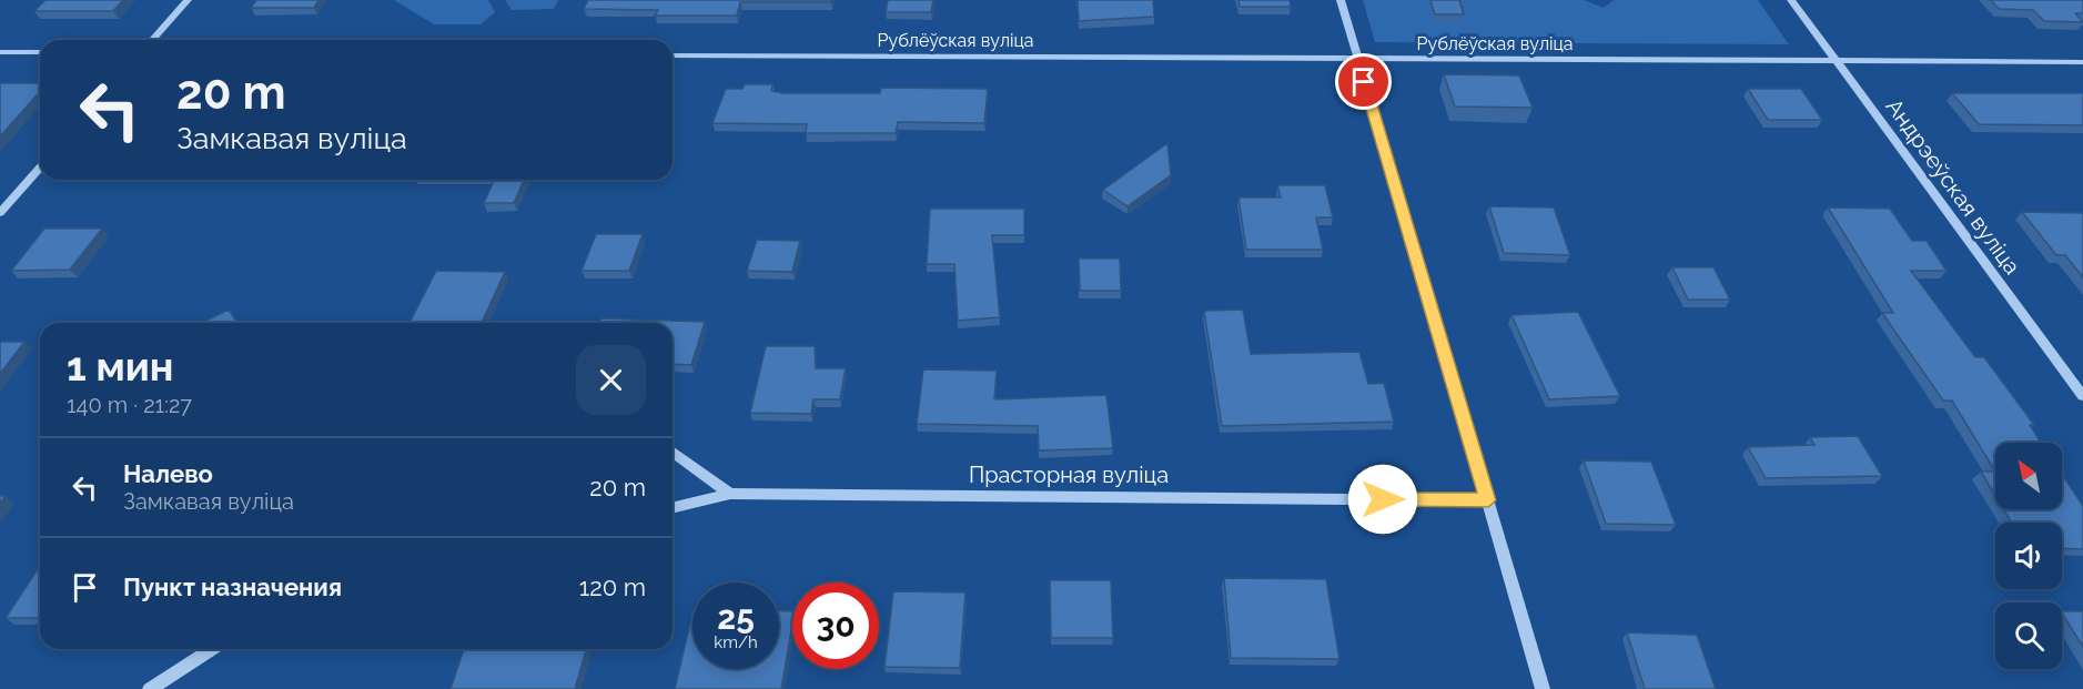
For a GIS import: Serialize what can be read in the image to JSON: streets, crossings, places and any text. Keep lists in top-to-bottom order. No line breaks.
{"streets":{"street":["Рублёўская вуліца","Андрэеўская вуліца","Прасторная вуліца"]},"crossings":[["Рублёўская вуліца","Андрэеўская вуліца"]],"north":"top left","page":{"turn":["20 m","Замкавая вуліца"],"heading":["1 мин","140 m · 21:27"],"list":[{"name":"Налево","note":"Замкавая вуліца","value":"20 m"},{"name":"Пункт назначения","value":"120 m"}],"speed":"25 km/h","limit":"30"}}
